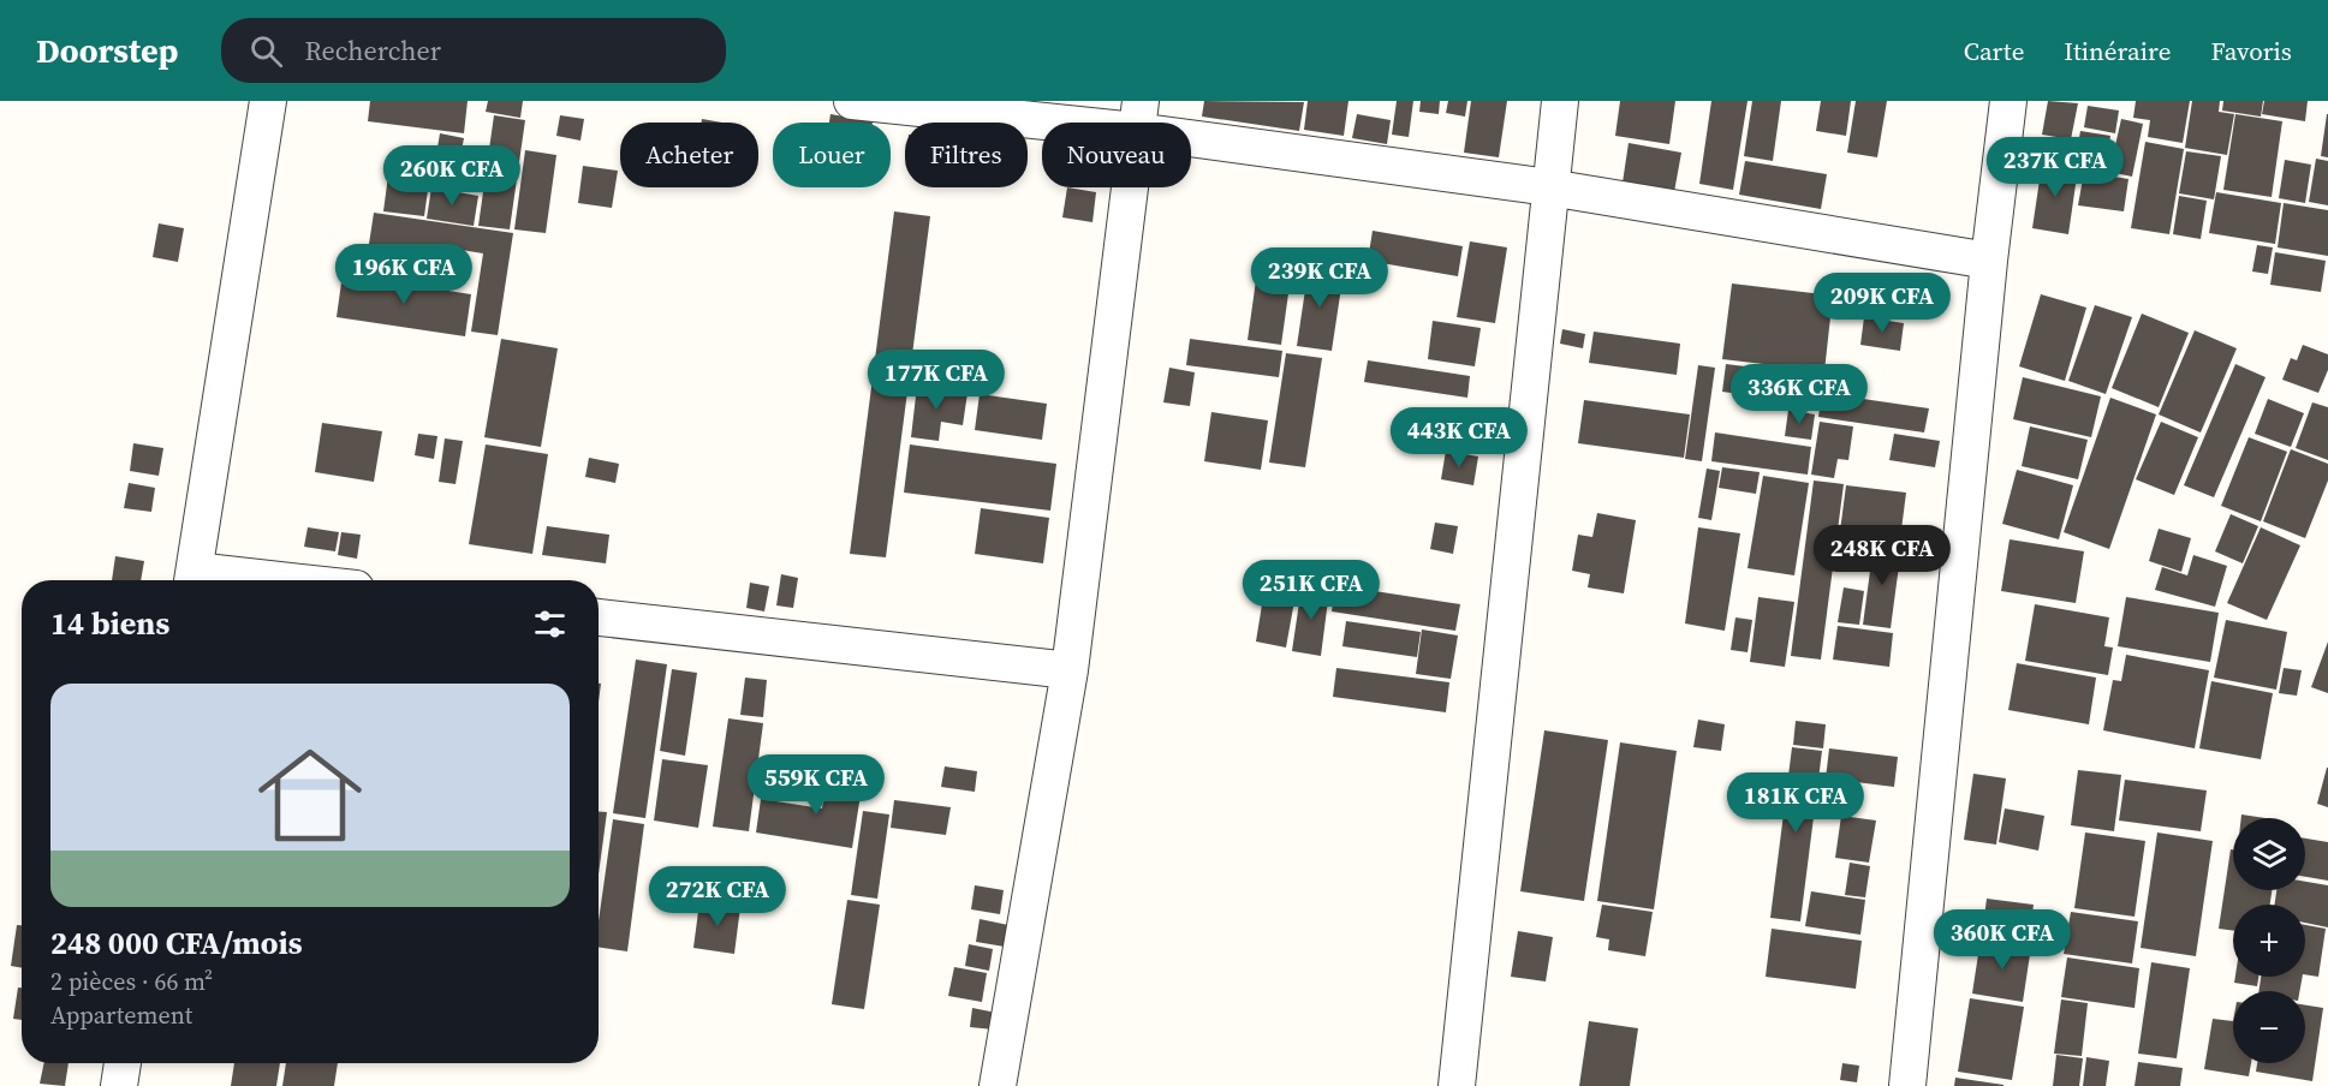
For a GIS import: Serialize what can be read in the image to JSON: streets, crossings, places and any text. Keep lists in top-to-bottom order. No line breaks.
{"page":{"header":"Doorstep","search":"Rechercher","nav":["Carte","Itinéraire","Favoris"],"chip":["Acheter","Louer","Filtres","Nouveau"],"price":["237K CFA","260K CFA","196K CFA","239K CFA","209K CFA","177K CFA","336K CFA","443K CFA","248K CFA","251K CFA","559K CFA","181K CFA","272K CFA","360K CFA"],"heading":"14 biens","list":[{"name":"248 000 CFA/mois","note":"2 pièces · 66 m² · Appartement"}],"map_buttons":["+","−"]}}
